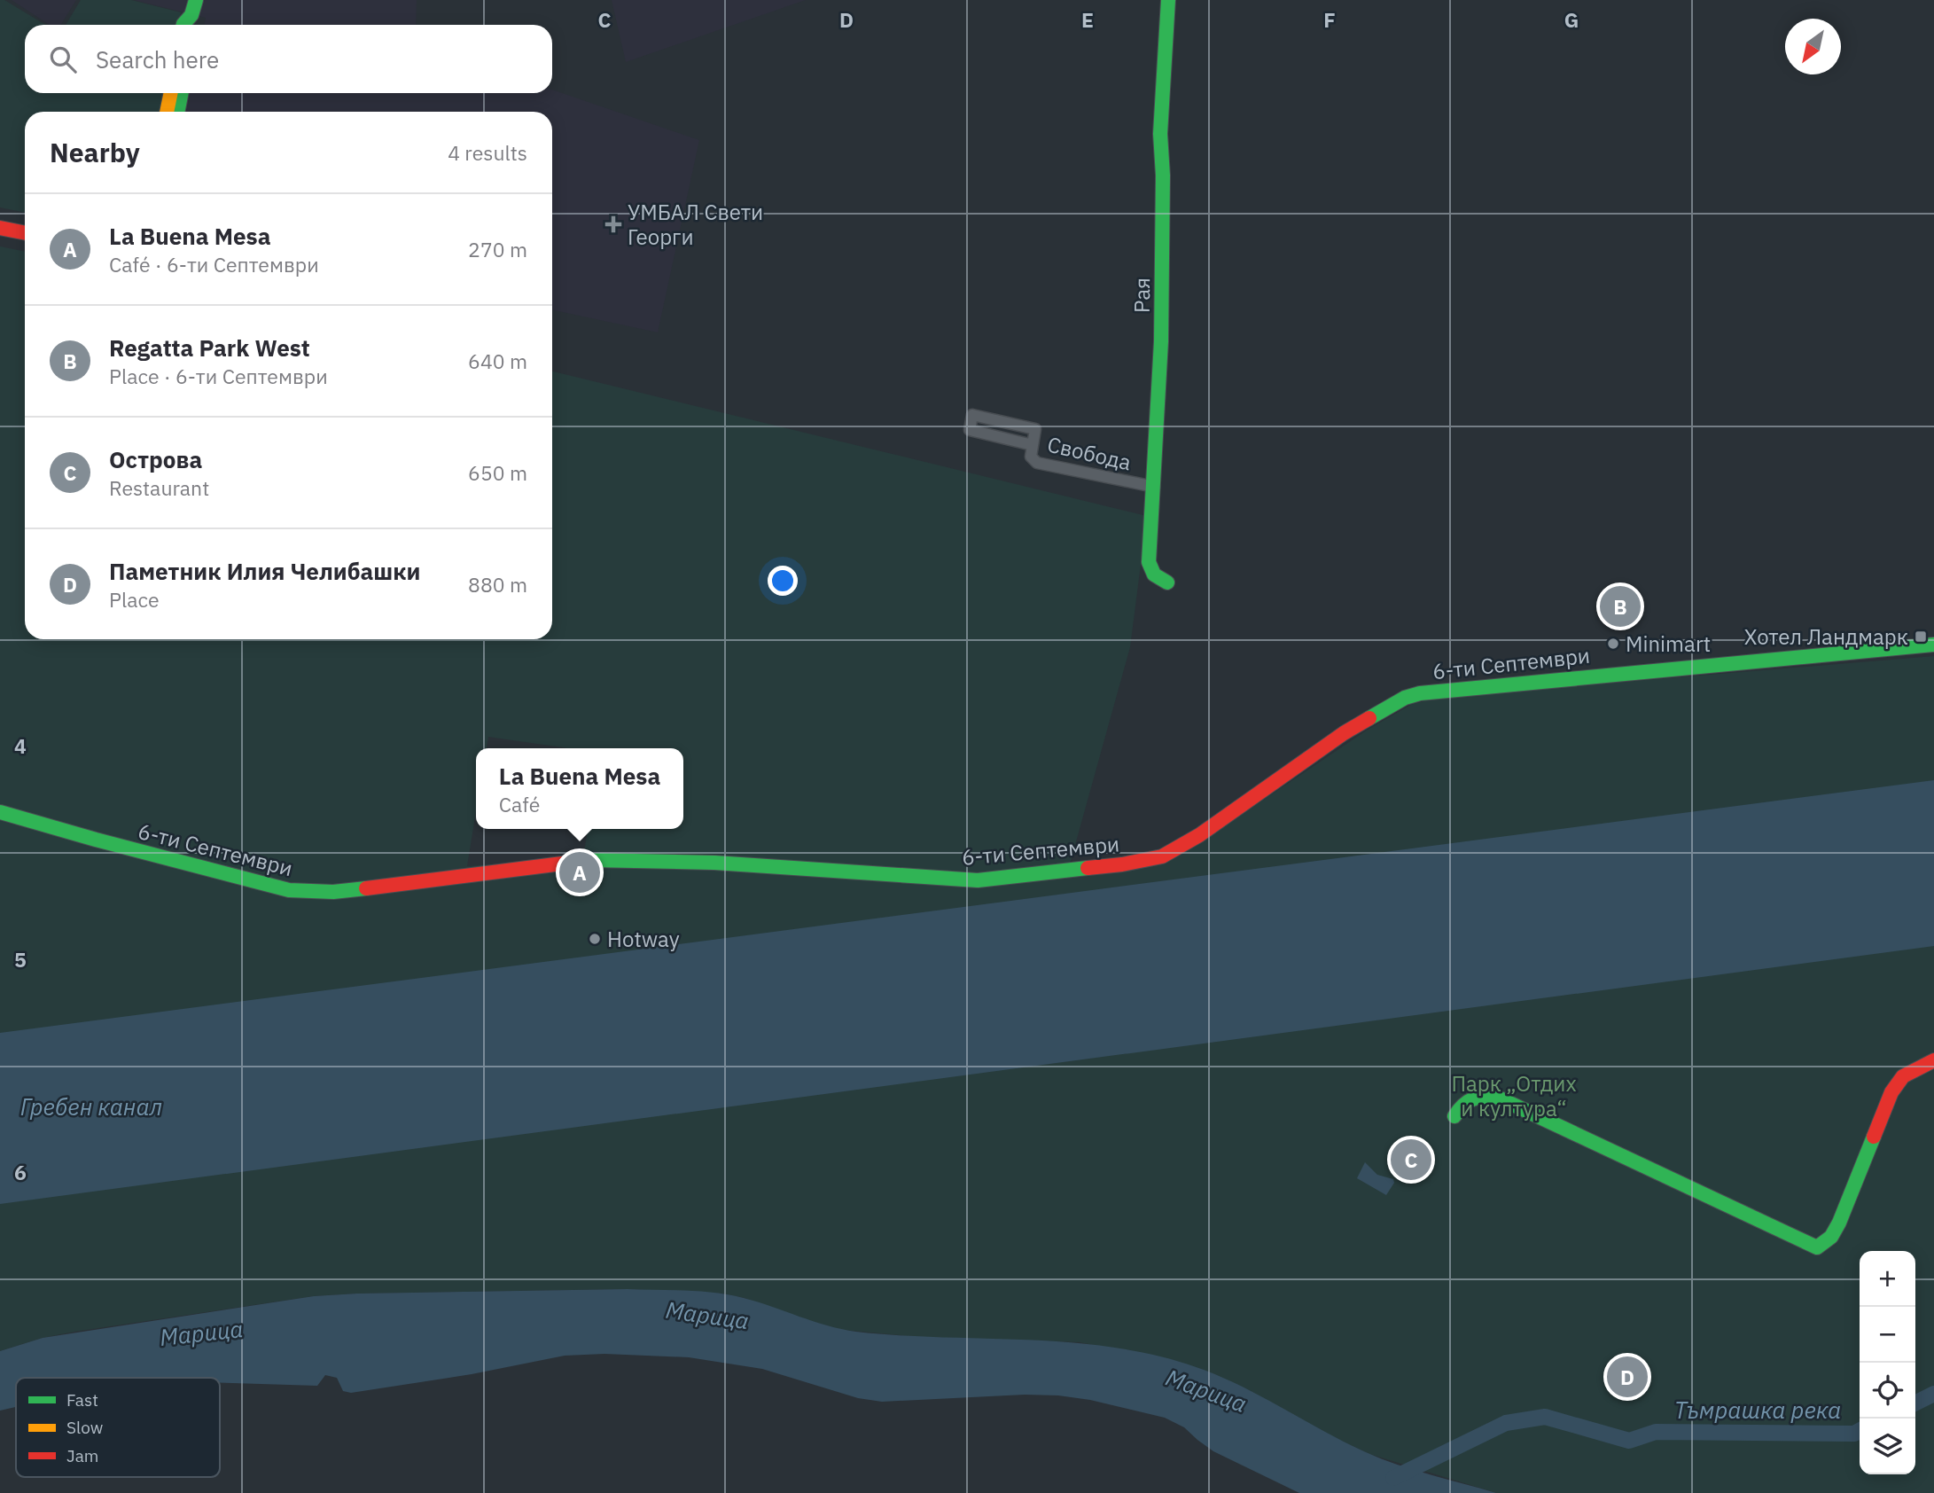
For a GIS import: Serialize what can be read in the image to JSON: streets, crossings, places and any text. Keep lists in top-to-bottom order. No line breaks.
{"streets":{"street":["Рая","Свобода","6-ти Септември"]},"crossings":[["Рая","Свобода"]],"water":["Гребен канал","Марица","Тъмрашка река"],"parks":["Парк „Отдих и култура“"],"places":{"health":["УМБАЛ Свети Георги"],"transit":["Хотел Ландмарк"],"other":["Minimart","Hotway"]},"legend":["Fast","Slow","Jam"],"north":"bottom left","page":{"search":"Search here","heading":["Nearby","4 results"],"list":[{"mark":"A","name":"La Buena Mesa","note":"Café · 6-ти Септември","value":"270 m"},{"mark":"B","name":"Regatta Park West","note":"Place · 6-ти Септември","value":"640 m"},{"mark":"C","name":"Острова","note":"Restaurant","value":"650 m"},{"mark":"D","name":"Паметник Илия Челибашки","note":"Place","value":"880 m"}],"pins":["B","A","C","D"],"popup":["La Buena Mesa","Café"],"map_buttons":["+","−"]},"grid":{"columns":["C","D","E","F","G"],"rows":["4","5","6"]}}
